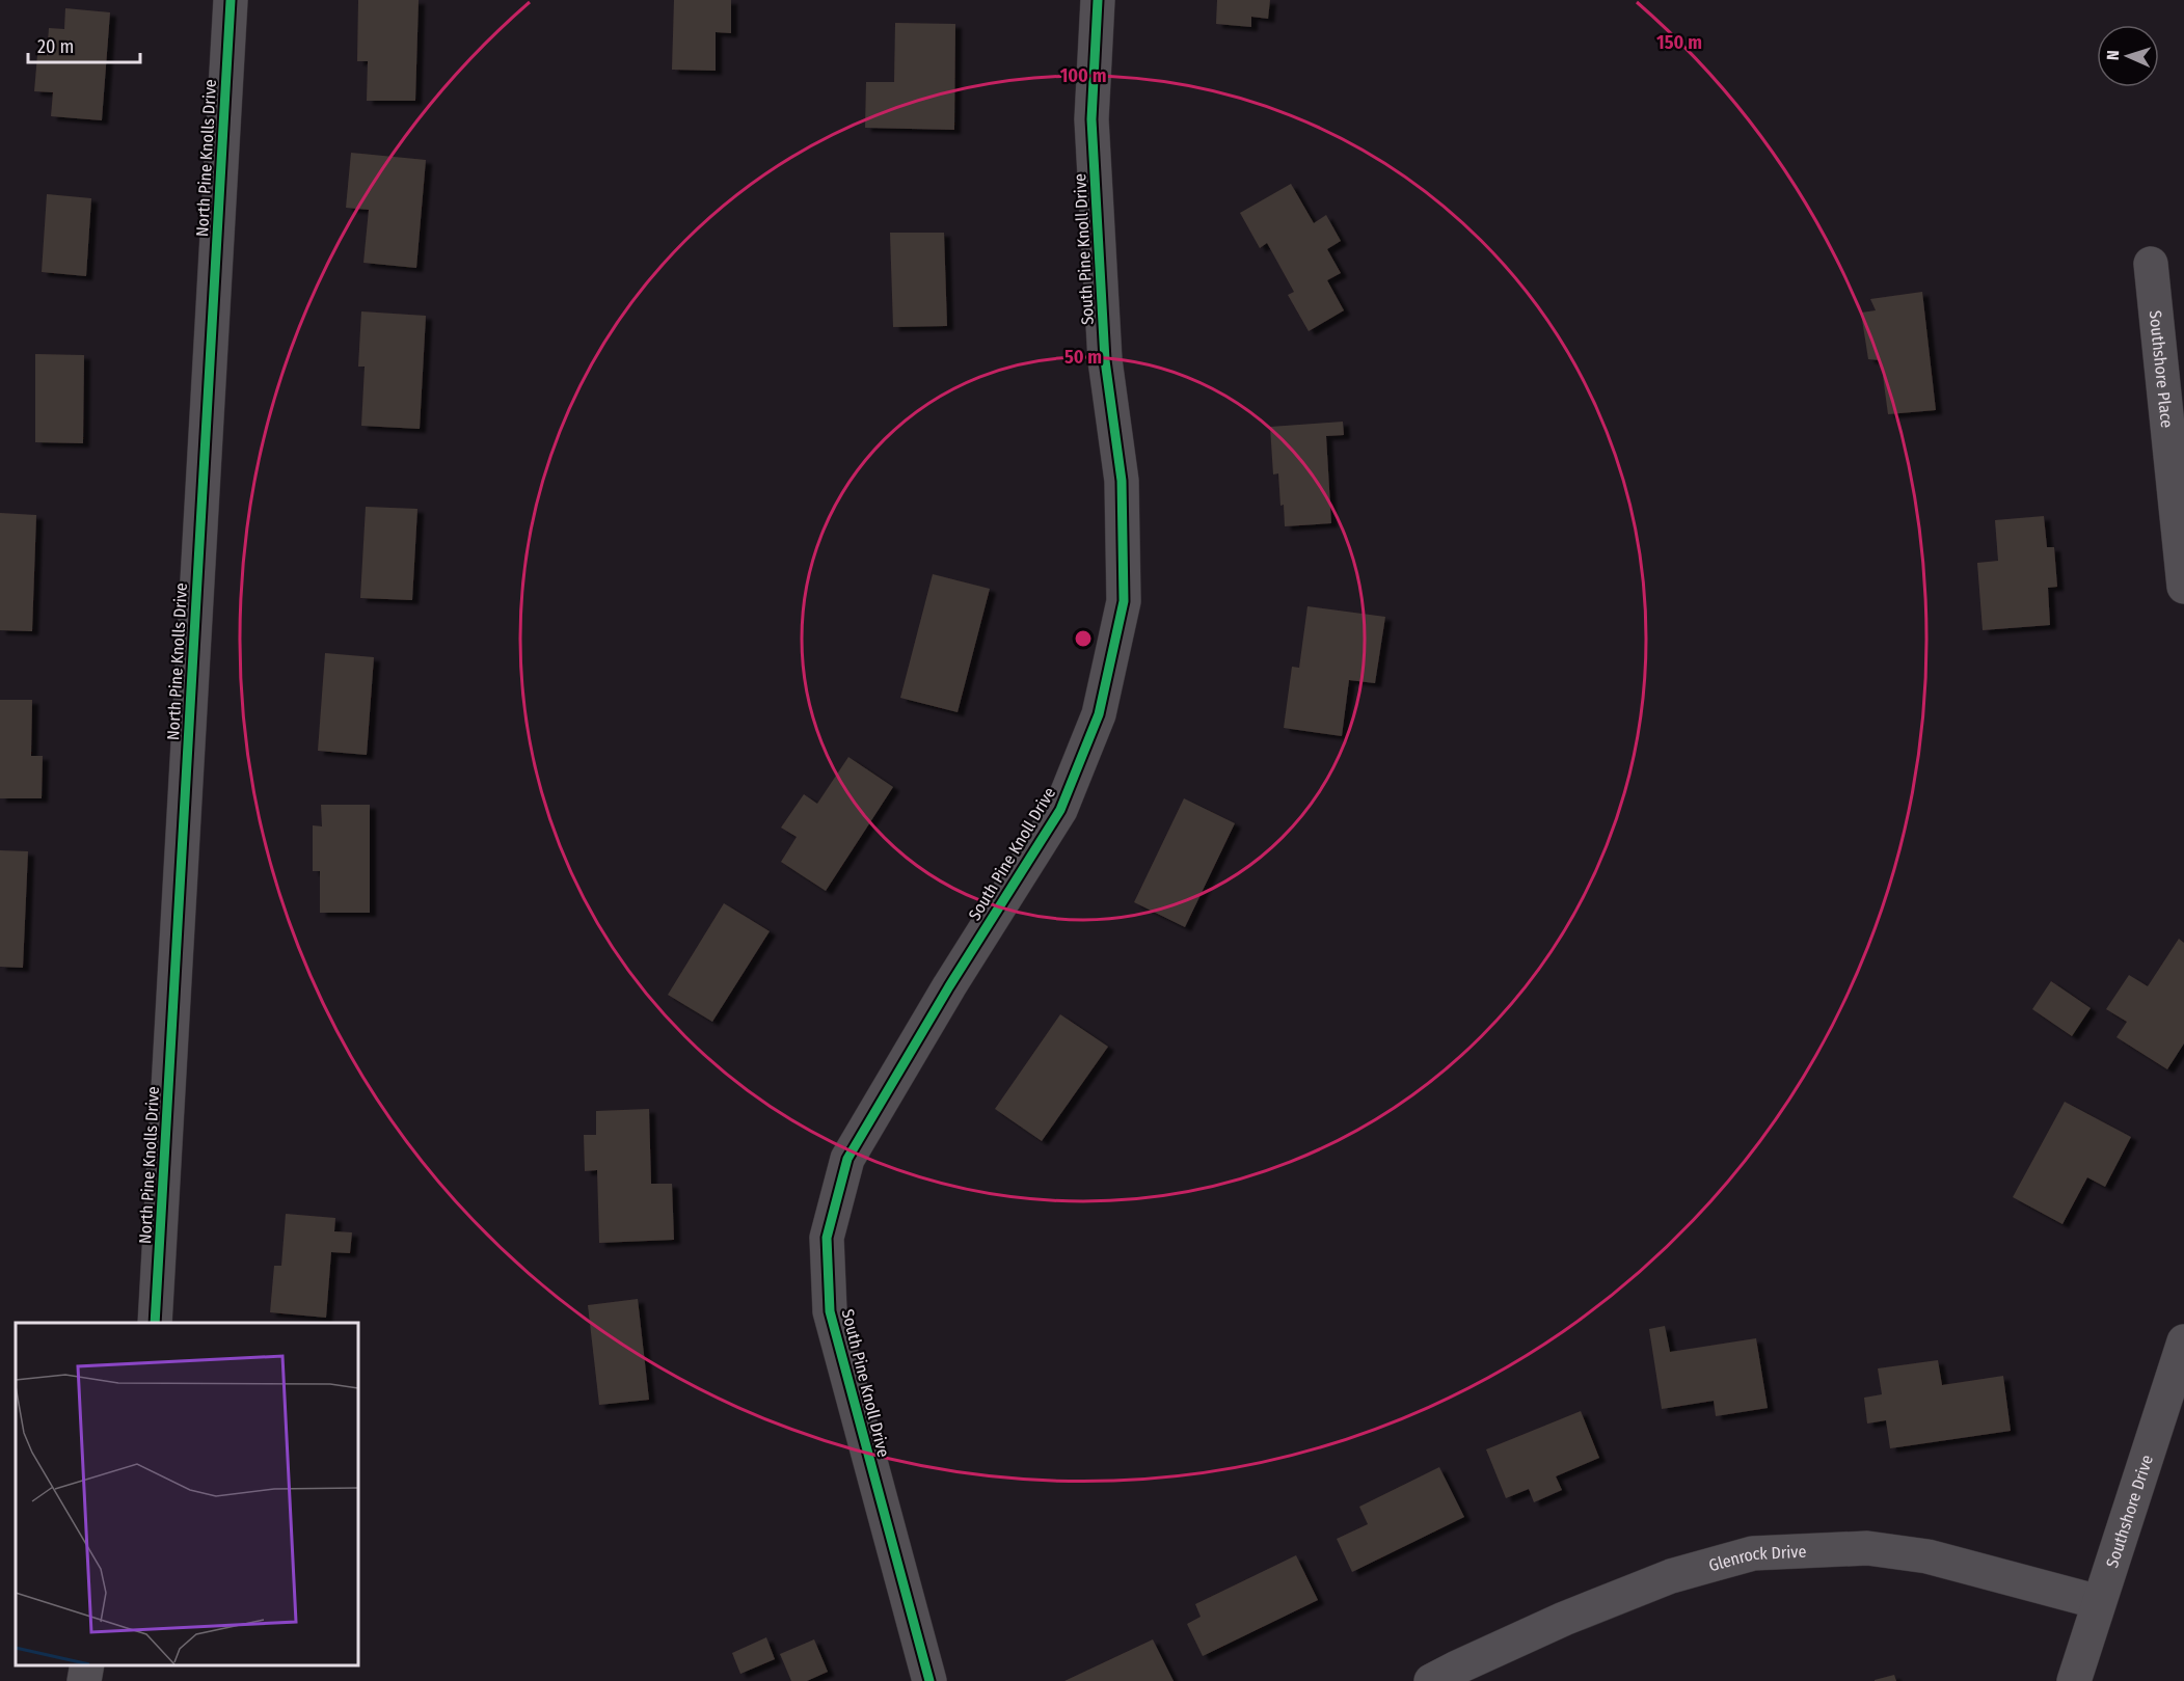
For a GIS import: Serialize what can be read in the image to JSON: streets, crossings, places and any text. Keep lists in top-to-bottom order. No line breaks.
{"streets":{"street":["North Pine Knolls Drive","South Pine Knoll Drive","Southshore Place","Southshore Drive","Glenrock Drive"]},"crossings":[["Southshore Drive","Glenrock Drive"]],"scale_bar":"20 m","north":"left","rings":["150 m","100 m","50 m"]}
